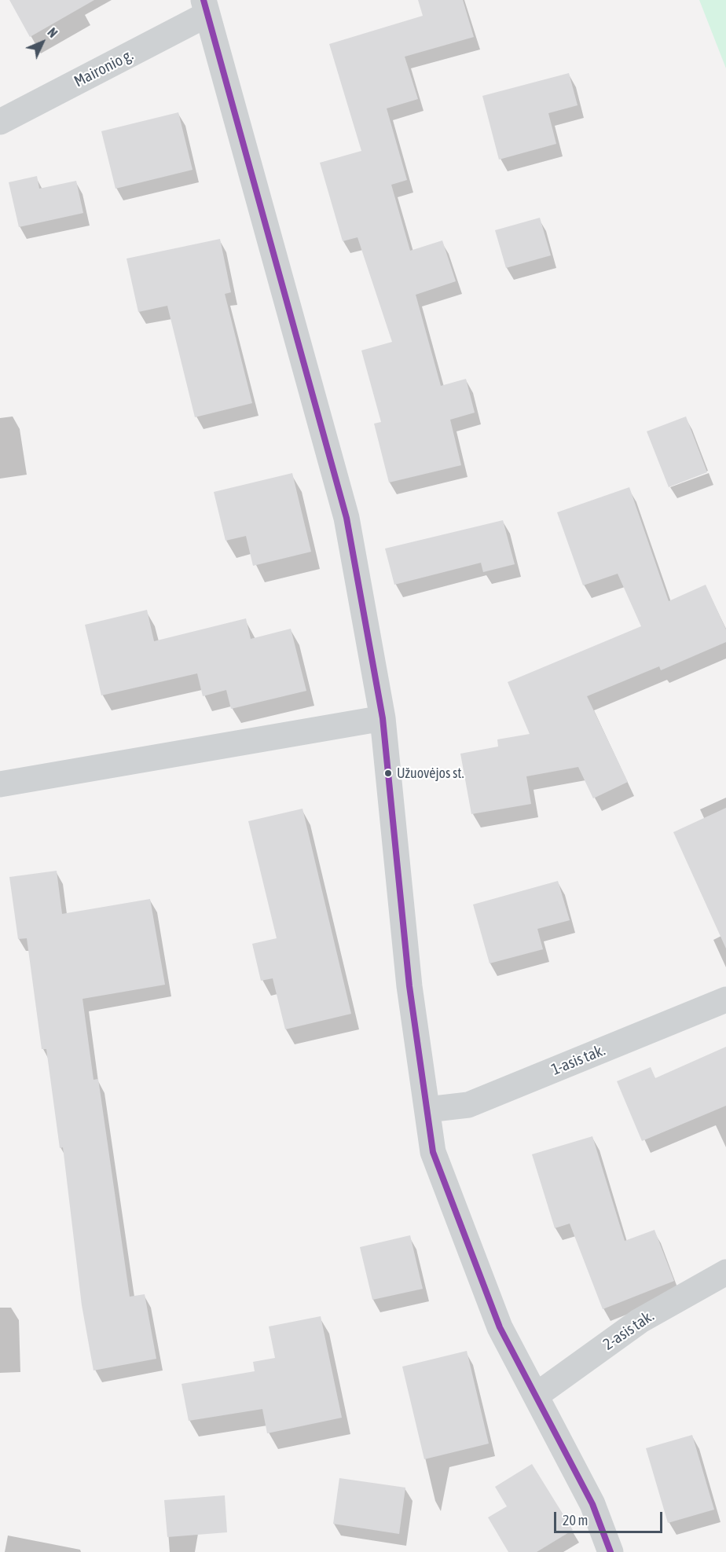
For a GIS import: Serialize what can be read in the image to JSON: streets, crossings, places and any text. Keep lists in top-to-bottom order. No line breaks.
{"streets":{"street":["Maironio g.","1-asis tak.","2-asis tak."]},"places":["Užuovėjos st."],"scale_bar":"20 m","north":"top right"}
